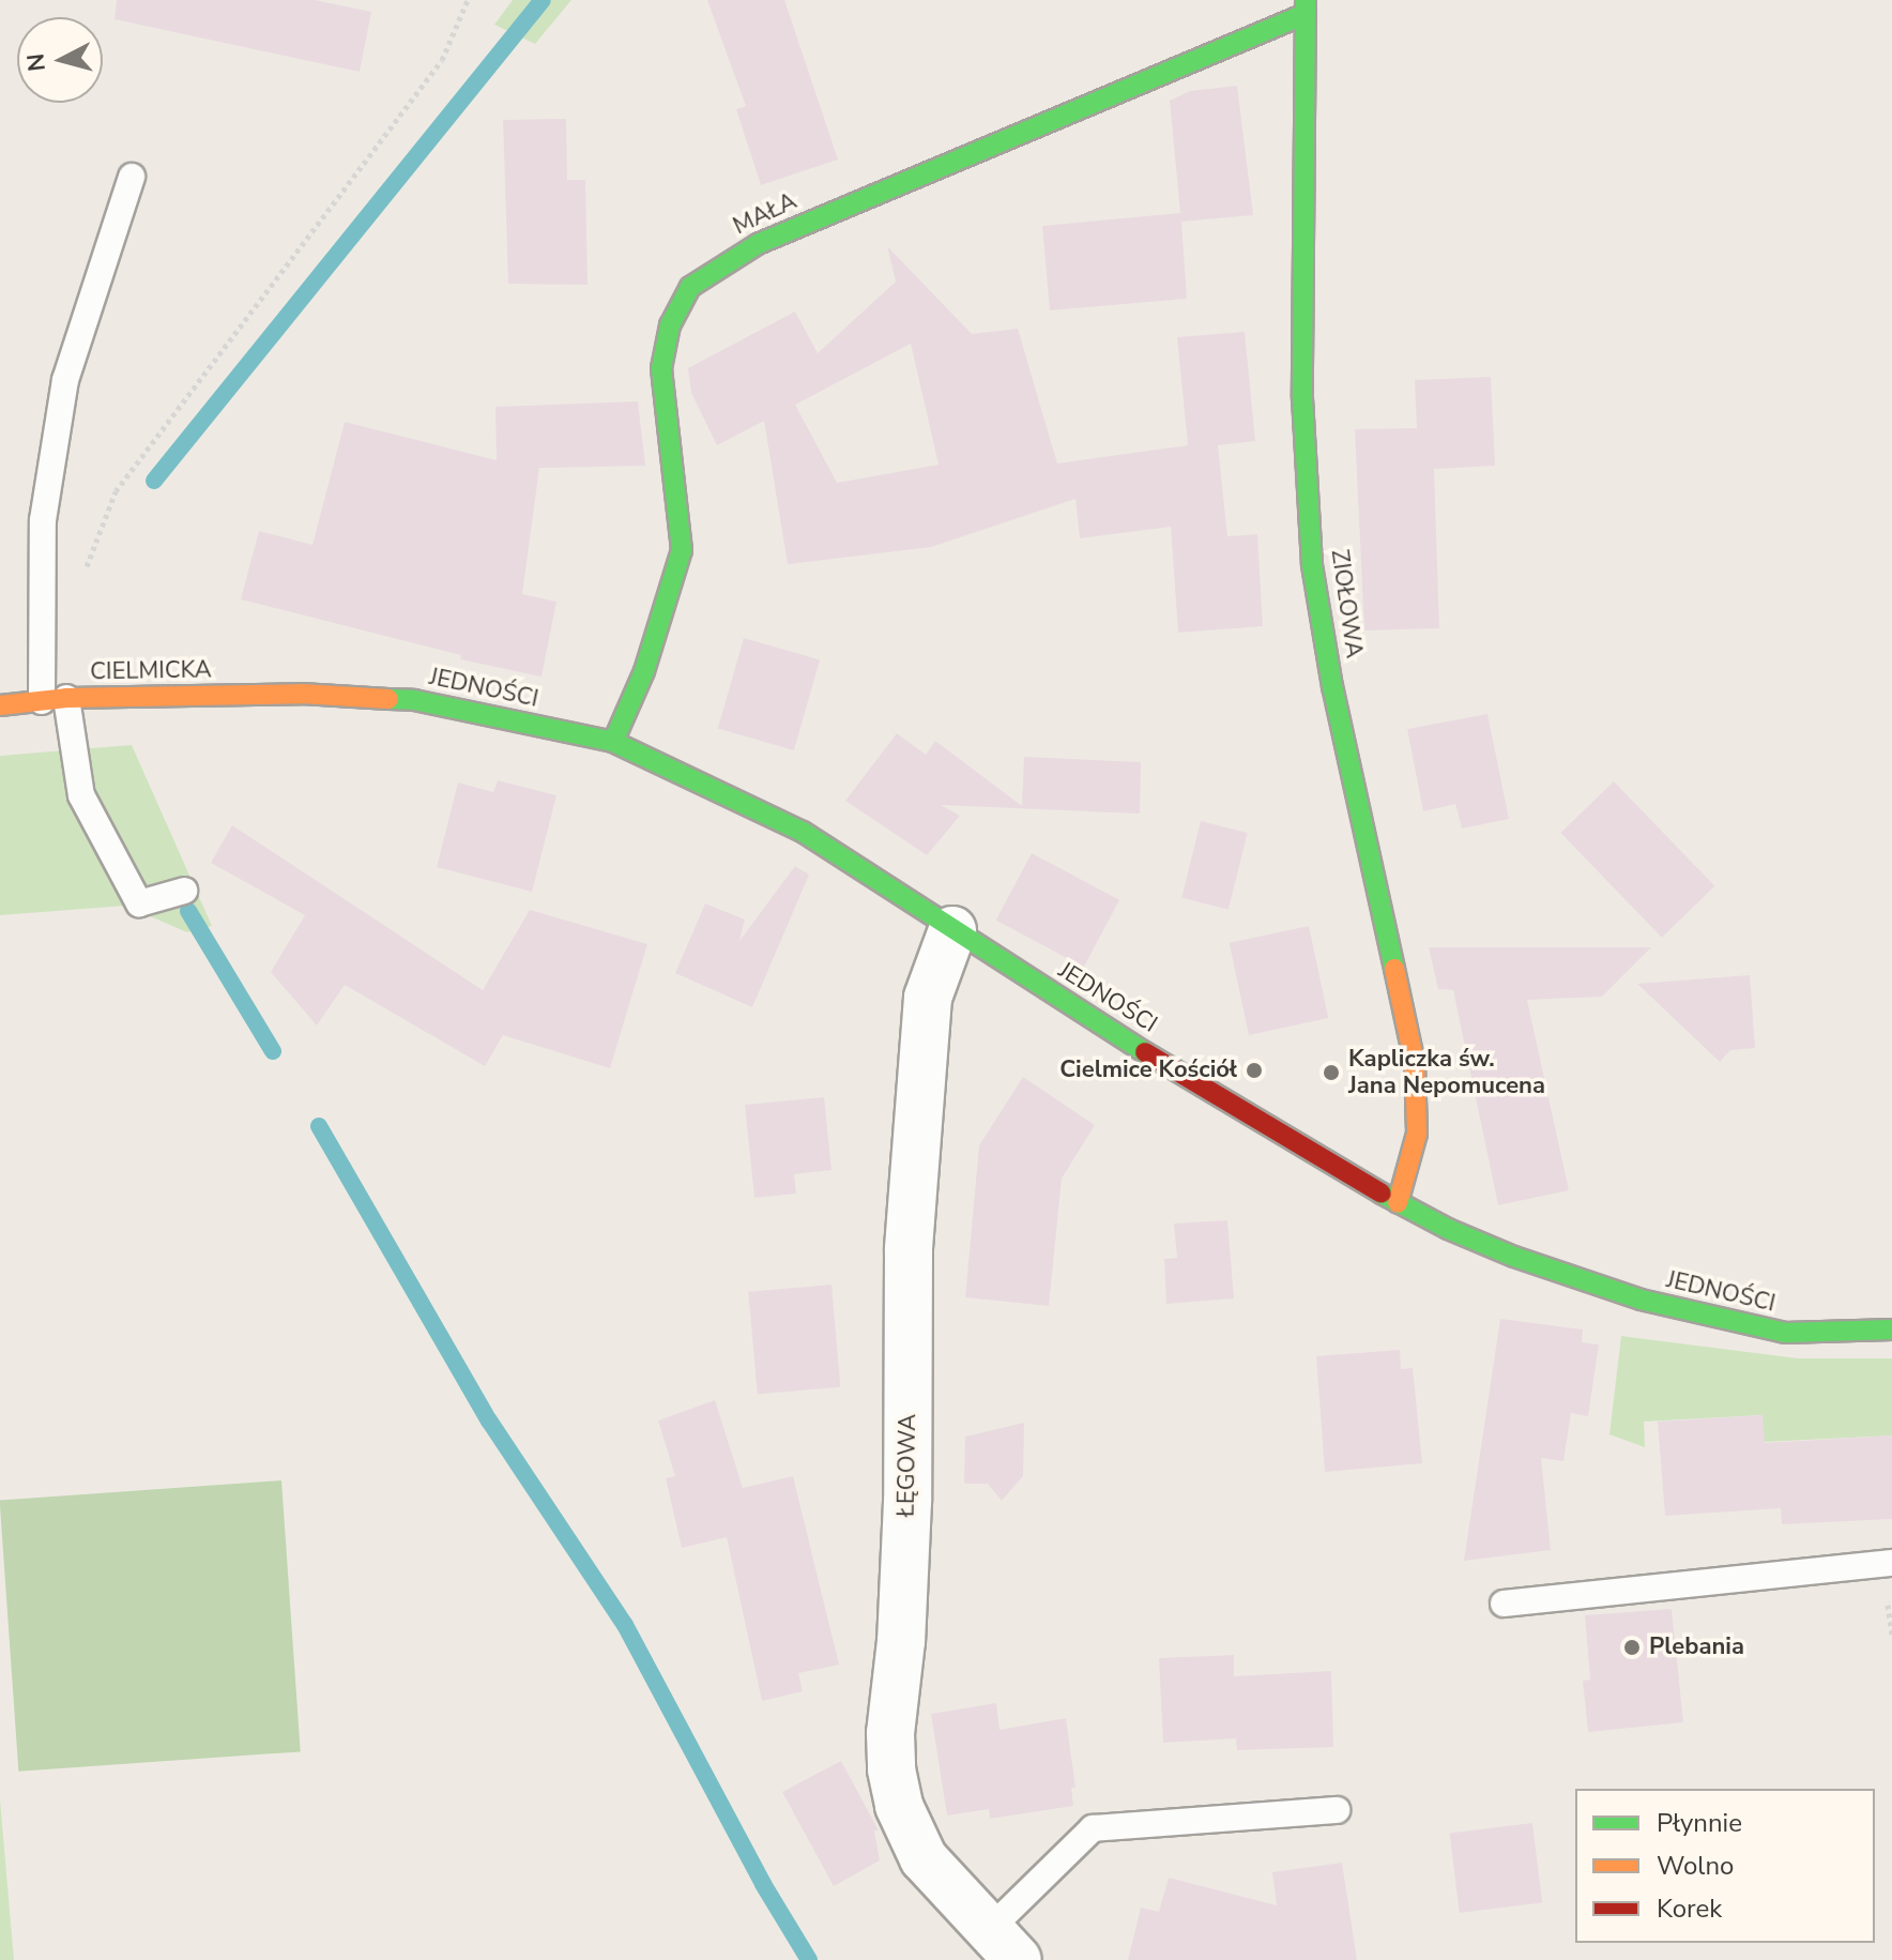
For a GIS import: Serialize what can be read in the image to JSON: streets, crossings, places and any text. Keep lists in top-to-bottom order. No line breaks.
{"streets":{"street":["MAŁA","ZIOŁOWA","CIELMICKA","JEDNOŚCI","ŁĘGOWA"]},"crossings":[["MAŁA","ZIOŁOWA"],["MAŁA","JEDNOŚCI"],["ZIOŁOWA","JEDNOŚCI"],["CIELMICKA","JEDNOŚCI"],["JEDNOŚCI","ŁĘGOWA"]],"places":["Cielmice Kościół","Kapliczka św. Jana Nepomucena","Plebania"],"legend":["Płynnie","Wolno","Korek"],"north":"left"}
